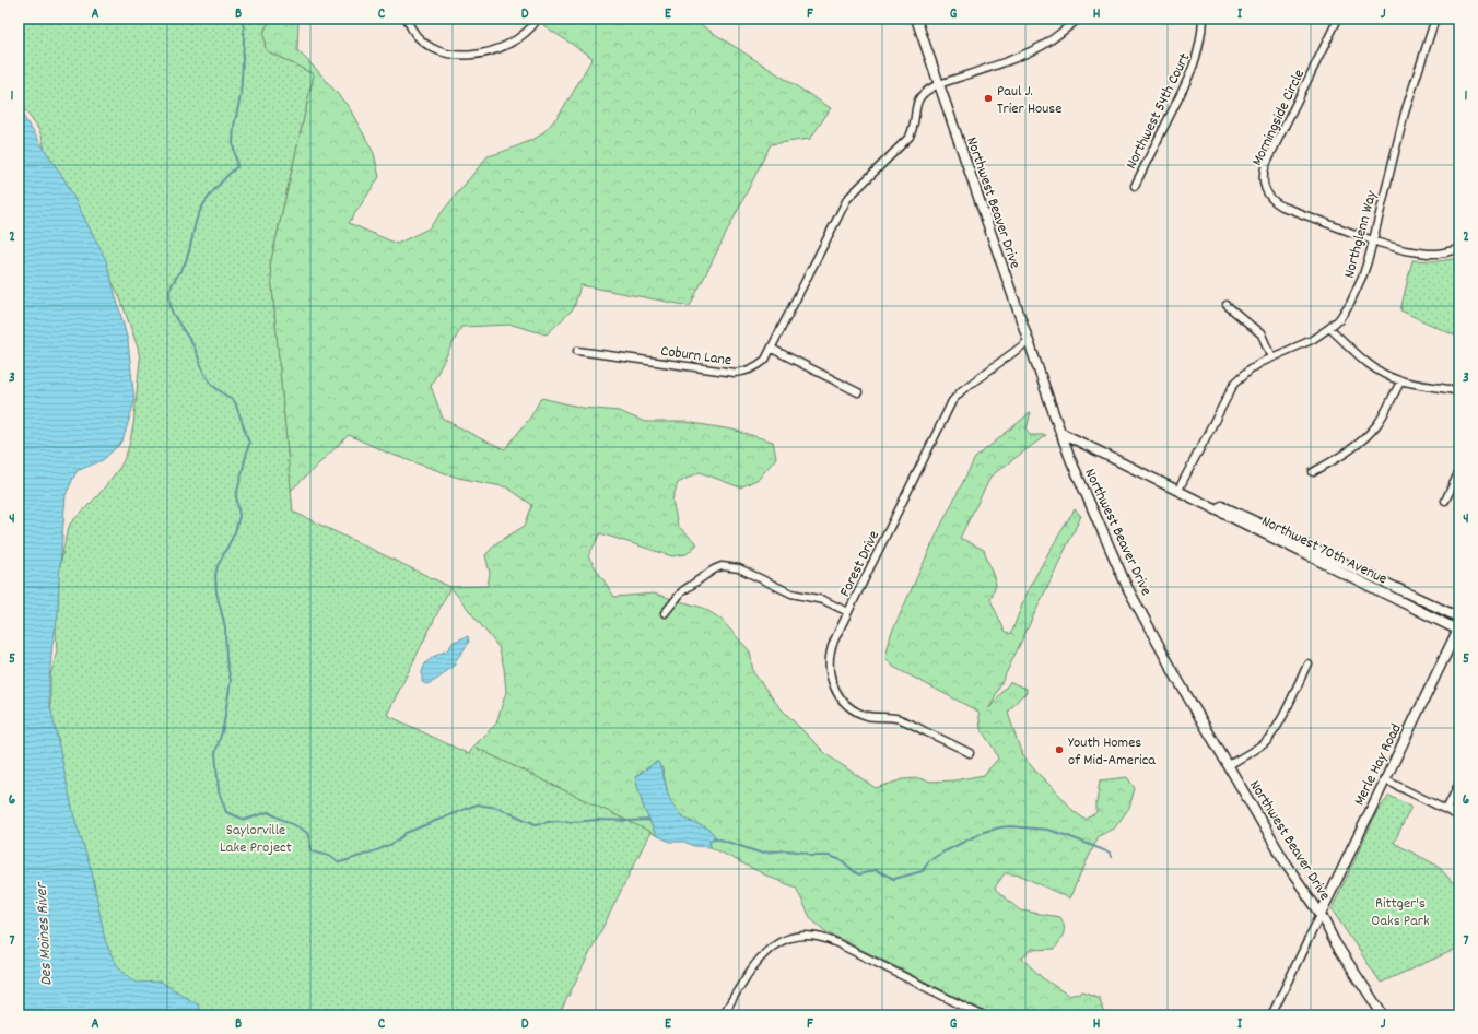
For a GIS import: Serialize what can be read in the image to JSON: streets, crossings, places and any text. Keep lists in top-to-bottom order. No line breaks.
{"streets":{"main road":["Northwest Beaver Drive","Northwest 70th Avenue","Merle Hay Road"],"street":["Northwest 54th Court","Morningside Circle","Northglenn Way","Coburn Lane","Forest Drive"]},"crossings":[["Morningside Circle","Northglenn Way"],["Northwest Beaver Drive","Coburn Lane"],["Northwest Beaver Drive","Northwest 70th Avenue"],["Northwest Beaver Drive","Forest Drive"],["Northwest Beaver Drive","Merle Hay Road"],["Northglenn Way","Northwest 70th Avenue"],["Northwest 70th Avenue","Merle Hay Road"]],"water":["Des Moines River"],"parks":["Saylorville Lake Project","Rittger's Oaks Park"],"places":["Paul J. Trier House","Youth Homes of Mid-America"],"grid":{"columns":["A","B","C","D","E","F","G","H","I","J"],"rows":["1","2","3","4","5","6","7"]}}
